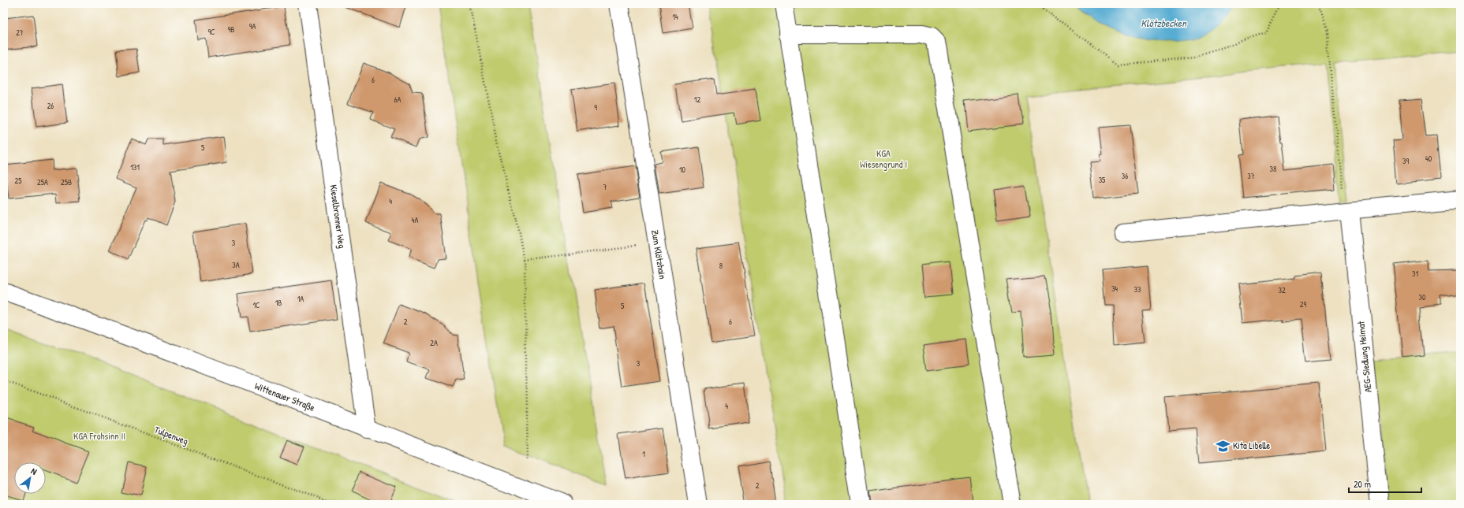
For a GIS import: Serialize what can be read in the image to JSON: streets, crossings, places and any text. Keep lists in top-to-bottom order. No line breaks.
{"streets":{"street":["Kieselbronner Weg","Zum Klötzhain","AEG-Siedlung Heimat","Wittenauer Straße"],"path":["Tulpenweg"]},"crossings":[["Kieselbronner Weg","Wittenauer Straße"]],"water":["Klötzbecken"],"parks":["KGA Wiesengrund I","KGA Frohsinn II"],"places":{"school or university":["Kita Libelle"]},"house_numbers":["14","9A","9B","9C","27","6","6A","12","26","9","5","40","39","131","38","10","36","37","35","25","25A","25B","7","4","4A","3","3A","8","31","34","33","32","30","1A","1B","29","1C","5","2","6","2A","3","4","1","2"],"scale_bar":"20 m","north":"top right"}
